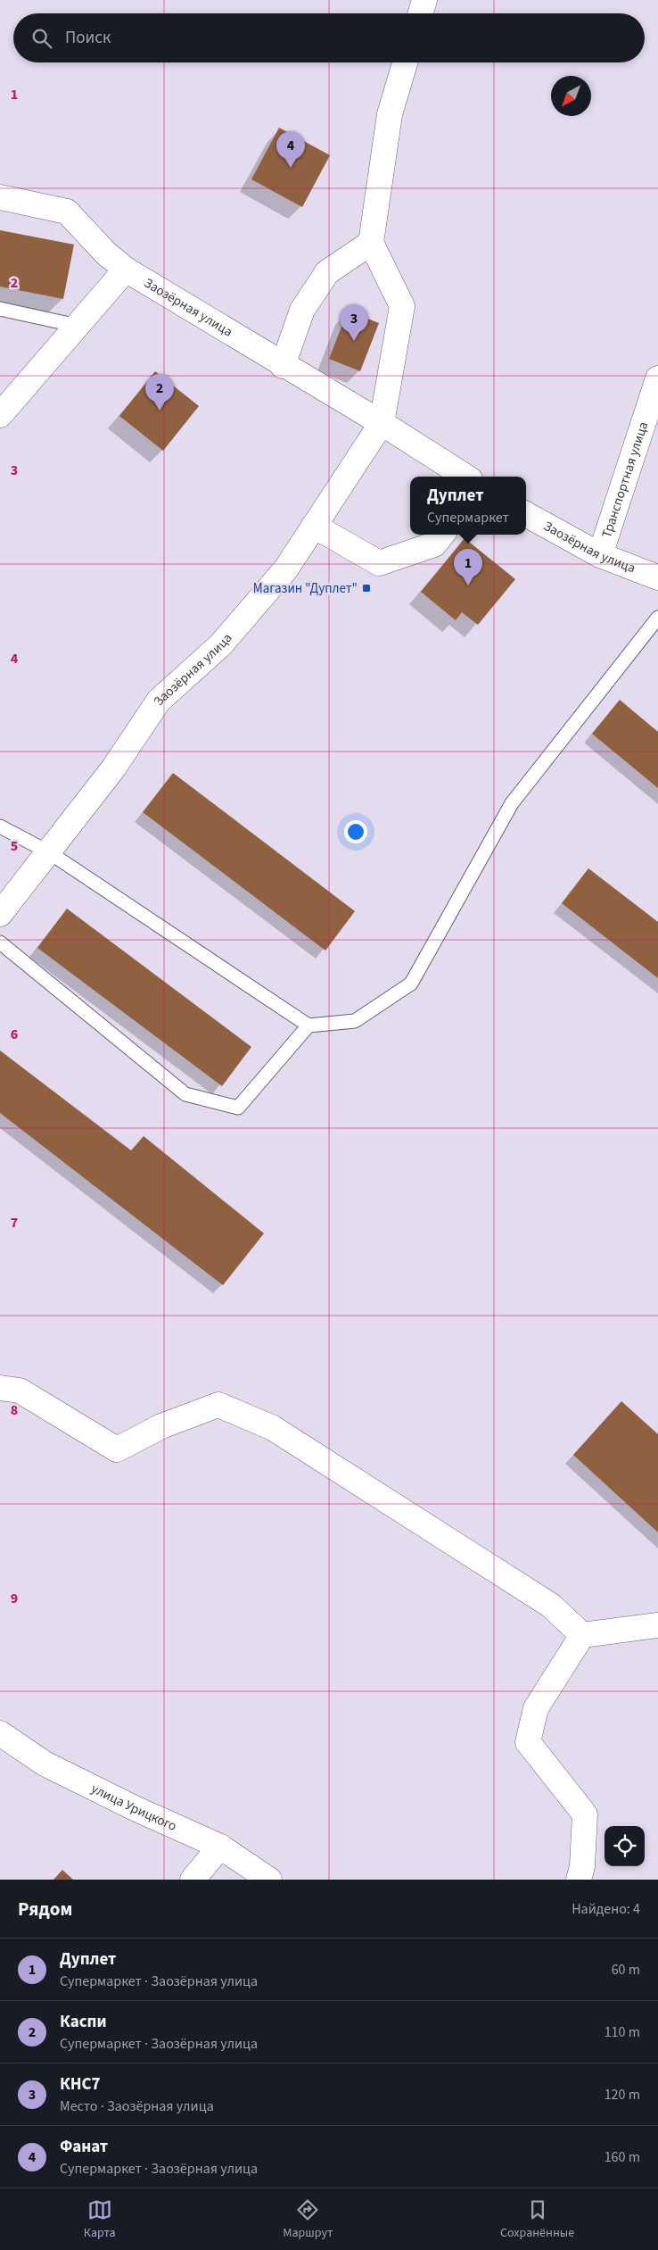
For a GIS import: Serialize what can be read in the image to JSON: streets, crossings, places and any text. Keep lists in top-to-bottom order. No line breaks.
{"streets":{"street":["Заозёрная улица","Транспортная улица","улица Урицкого"]},"crossings":[["Заозёрная улица","Транспортная улица"]],"places":{"transit":["Магазин \"Дуплет\""]},"north":"bottom left","page":{"search":"Поиск","pins":["4","3","2","1"],"popup":["Дуплет","Супермаркет"],"heading":["Рядом","Найдено: 4"],"list":[{"mark":"1","name":"Дуплет","note":"Супермаркет · Заозёрная улица","value":"60 m"},{"mark":"2","name":"Каспи","note":"Супермаркет · Заозёрная улица","value":"110 m"},{"mark":"3","name":"КНС7","note":"Место · Заозёрная улица","value":"120 m"},{"mark":"4","name":"Фанат","note":"Супермаркет · Заозёрная улица","value":"160 m"}],"nav":["Карта","Маршрут","Сохранённые"]},"grid":{"rows":["1","2","3","4","5","6","7","8","9"]}}
